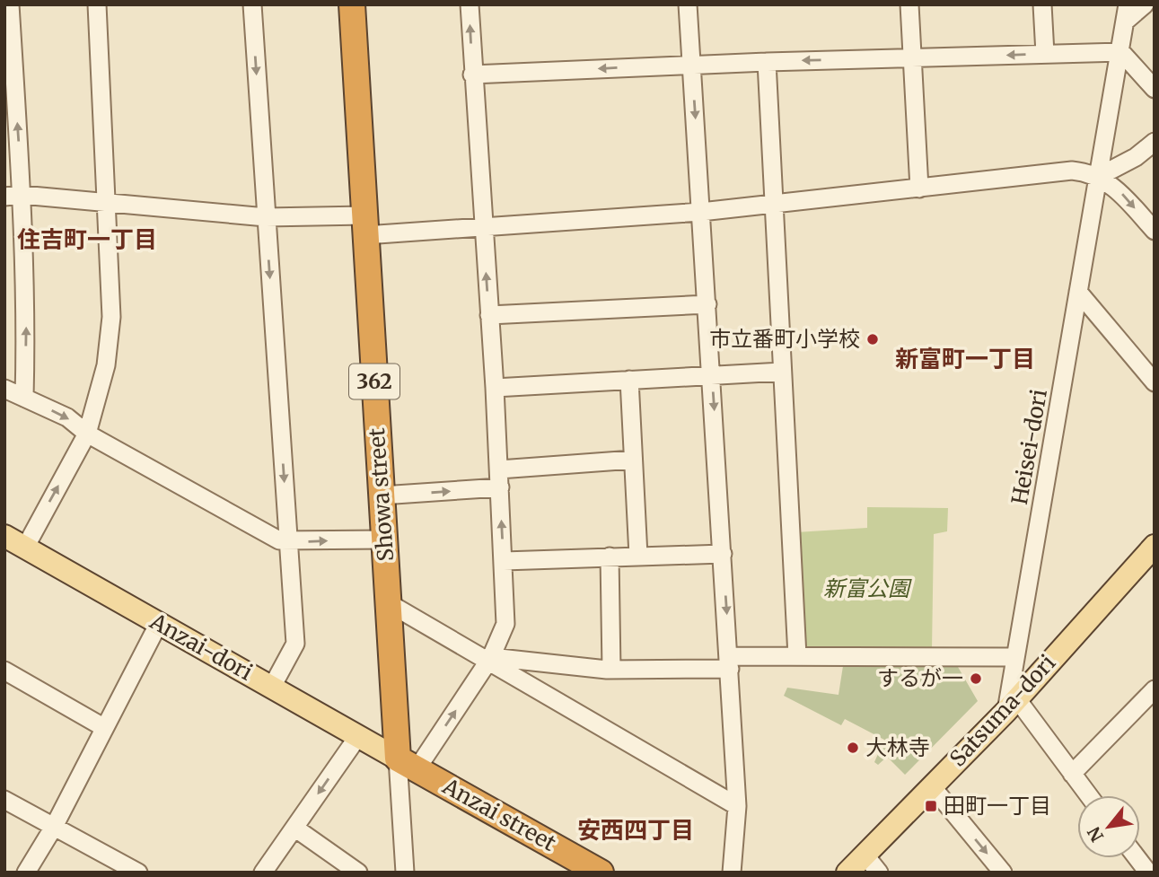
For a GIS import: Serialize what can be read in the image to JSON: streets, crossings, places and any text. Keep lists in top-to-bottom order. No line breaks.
{"streets":{"highway":["362","Showa street"],"main road":["Anzai-dori","Satsuma-dori"],"street":["Heisei-dori"]},"crossings":[["Heisei-dori","Satsuma-dori"],["Showa street","Anzai-dori"]],"districts":["住吉町一丁目","新富町一丁目","安西四丁目"],"parks":["新富公園"],"places":{"other":["市立番町小学校","するが一","大林寺"],"transit":["田町一丁目"]},"north":"bottom left"}
